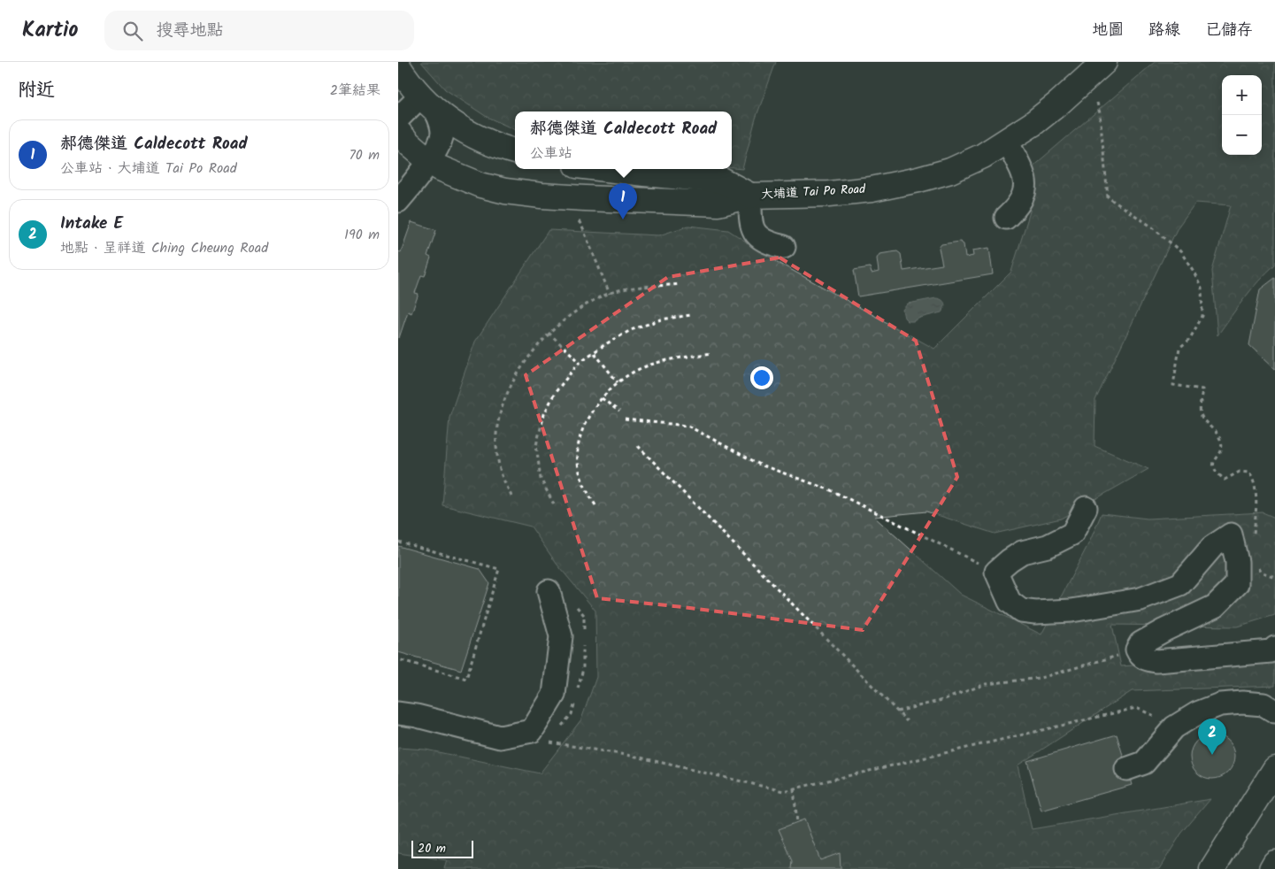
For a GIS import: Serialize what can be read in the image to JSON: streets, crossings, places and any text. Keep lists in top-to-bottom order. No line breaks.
{"streets":{"main road":["大埔道 Tai Po Road"]},"scale_bar":"20 m","page":{"header":"Kartio","search":"搜尋地點","nav":["地圖","路線","已儲存"],"heading":["附近","2筆結果"],"map_buttons":["+","−"],"popup":["郝德傑道 Caldecott Road","公車站"],"list":[{"mark":"1","name":"郝德傑道 Caldecott Road","note":"公車站 · 大埔道 Tai Po Road","value":"70 m"},{"mark":"2","name":"Intake E","note":"地點 · 呈祥道 Ching Cheung Road","value":"190 m"}],"pins":["1","2"],"scale":"20 m"}}
